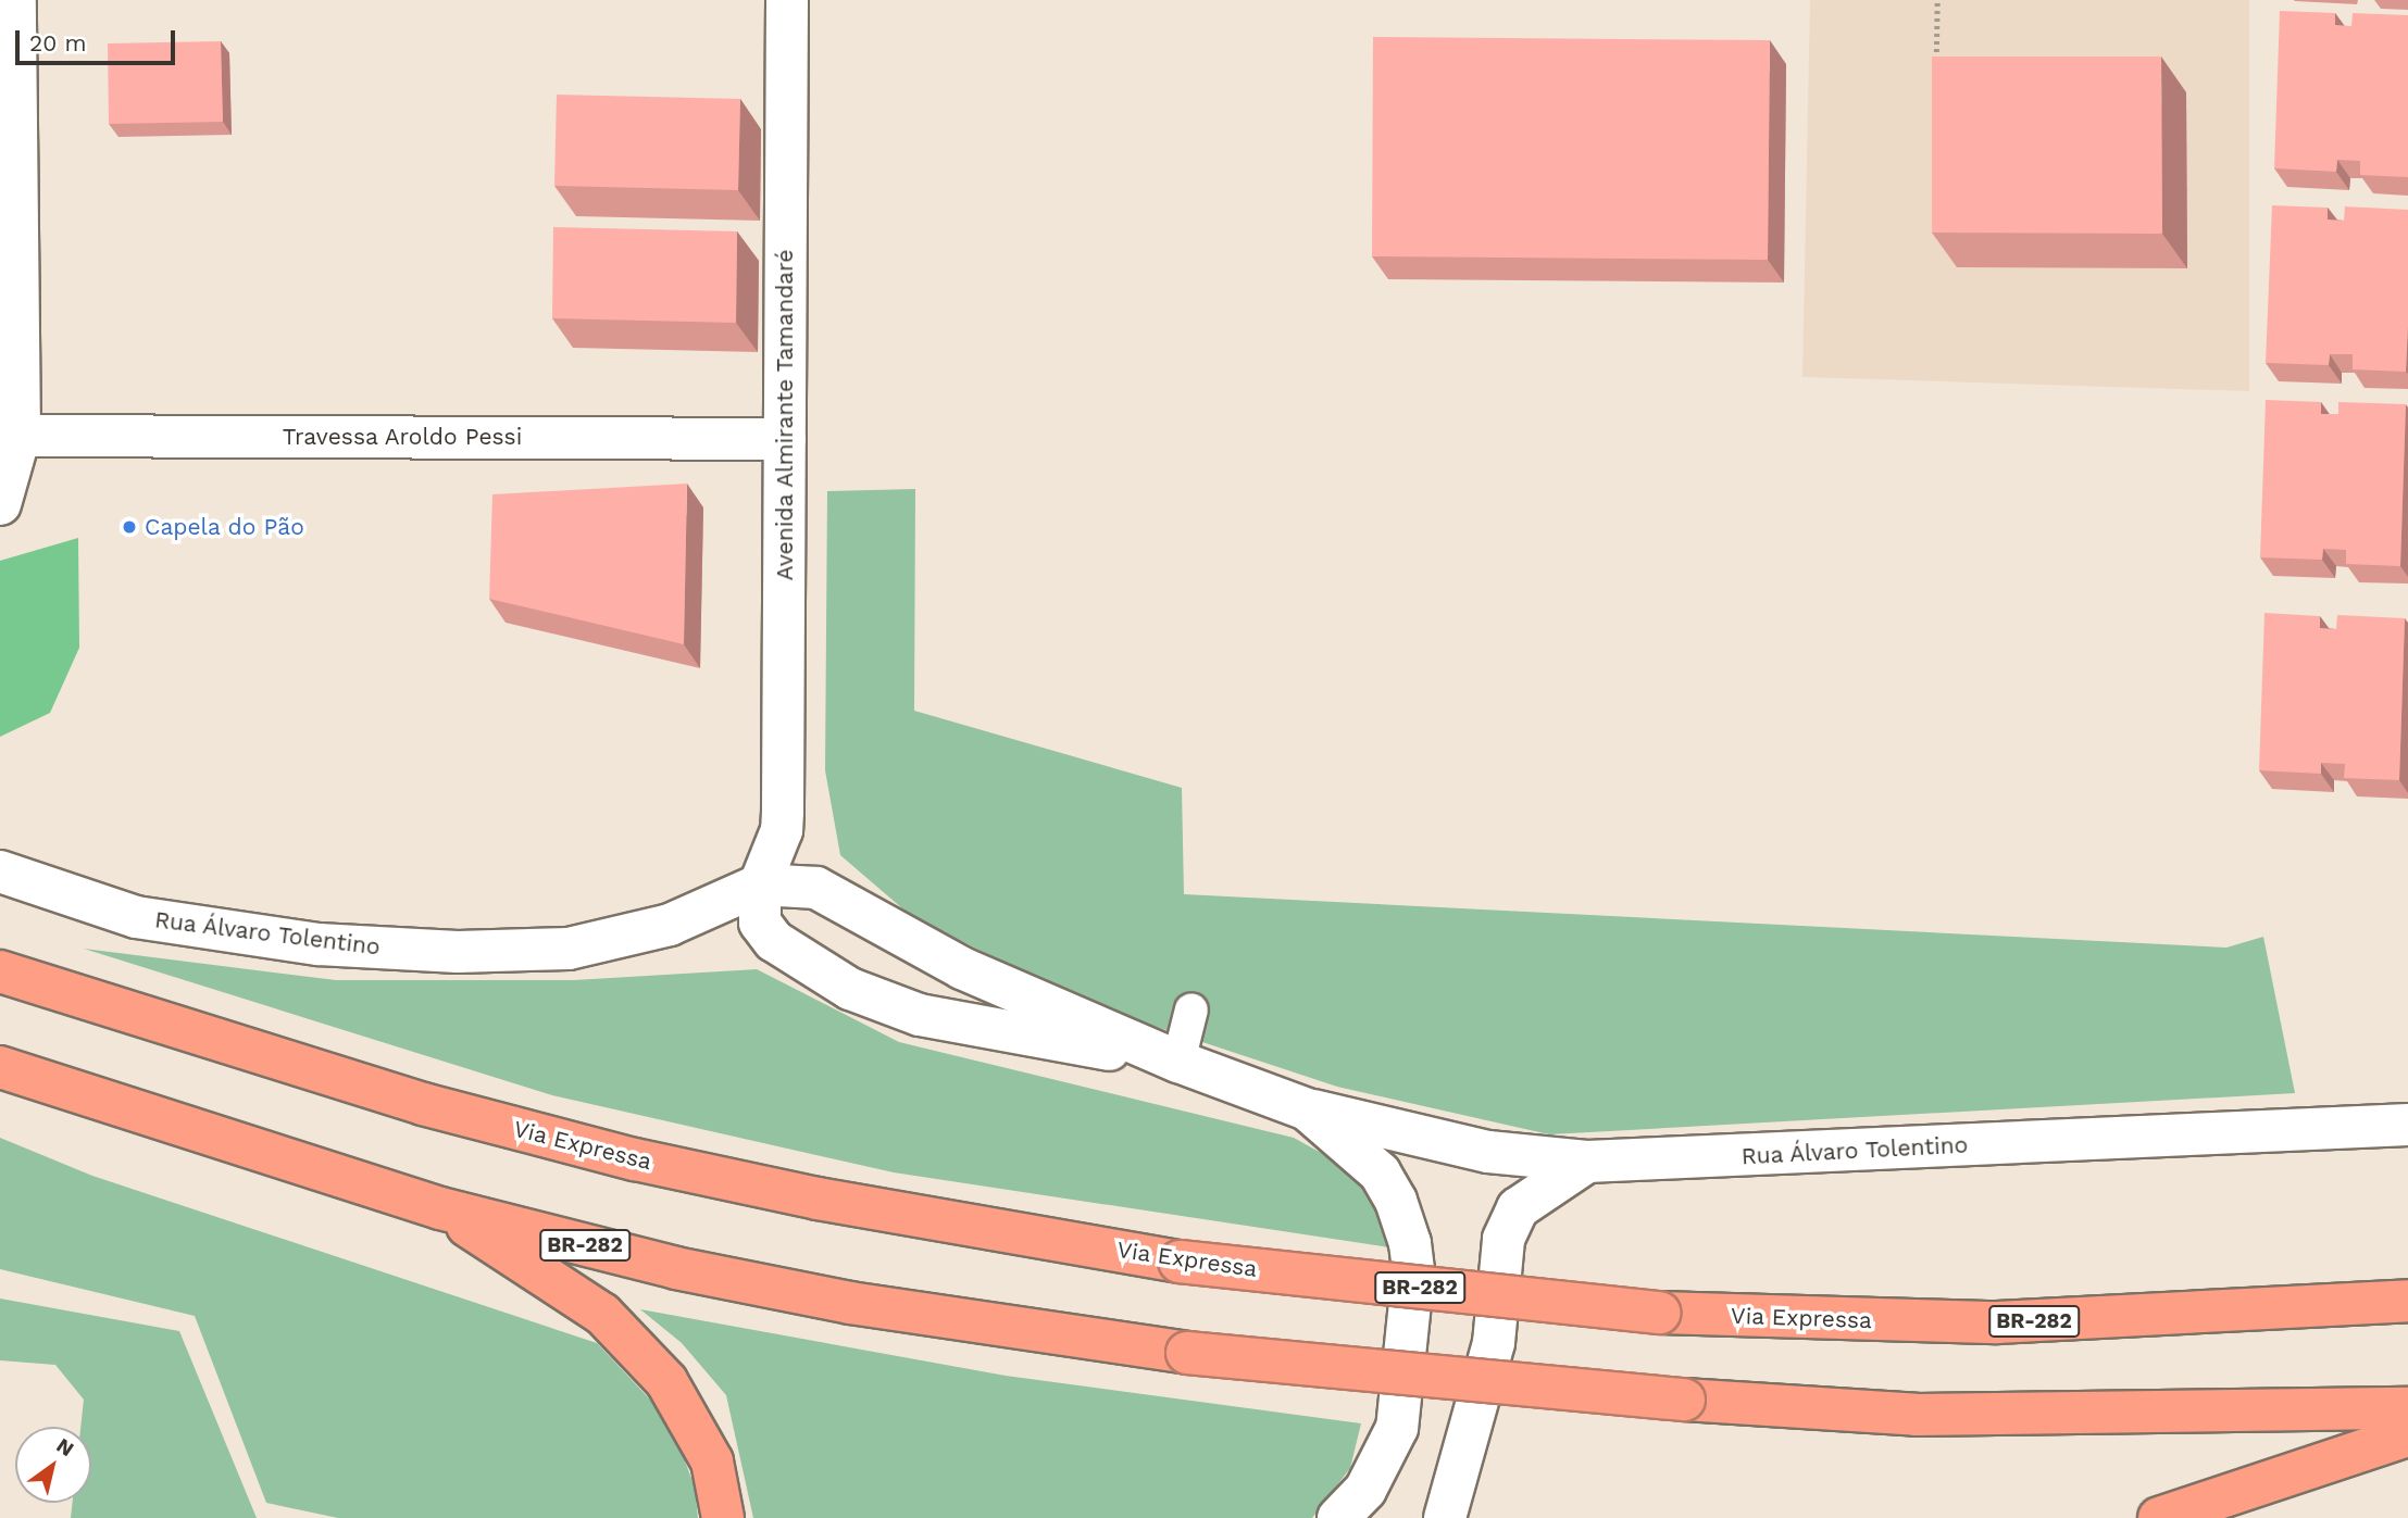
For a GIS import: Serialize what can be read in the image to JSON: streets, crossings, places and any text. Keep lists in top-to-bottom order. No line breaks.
{"streets":{"highway":["Via Expressa","BR-282"],"main road":["Avenida Almirante Tamandaré","Travessa Aroldo Pessi","Rua Álvaro Tolentino"]},"crossings":[["Avenida Almirante Tamandaré","Travessa Aroldo Pessi"],["Avenida Almirante Tamandaré","Rua Álvaro Tolentino"]],"places":["Capela do Pão"],"scale_bar":"20 m","north":"top right"}
